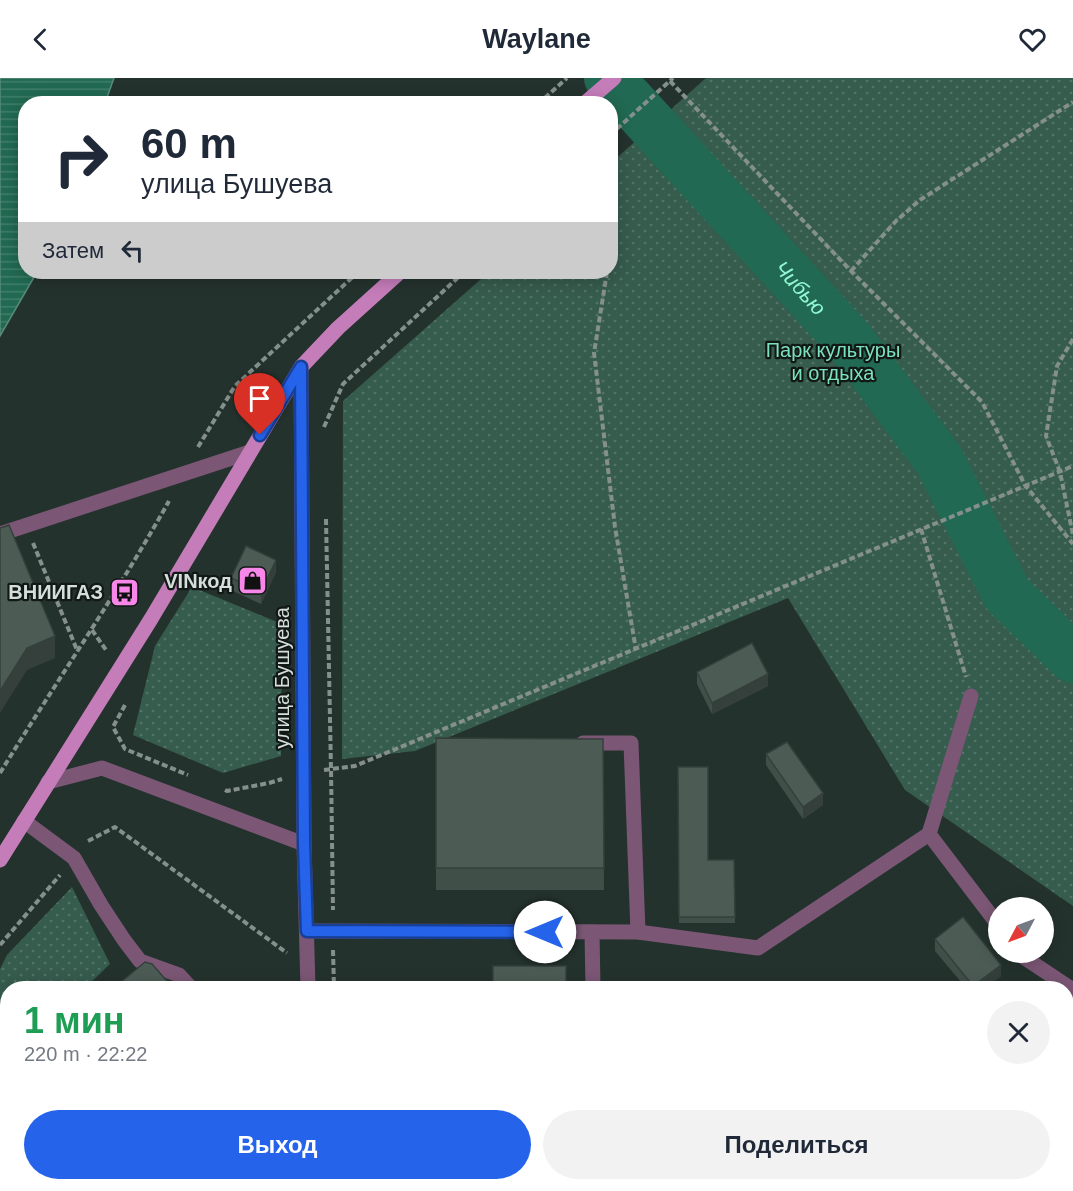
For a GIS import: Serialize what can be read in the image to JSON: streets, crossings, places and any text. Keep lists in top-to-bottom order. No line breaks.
{"streets":{"street":["улица Бушуева"]},"water":["Чибью"],"parks":["Парк культуры и отдыха"],"places":{"shop":["VINкод"],"bus stop":["ВНИИГАЗ"]},"north":"bottom left","page":{"header":"Waylane","turn":["60 m","улица Бушуева"],"then":"Затем","heading":["1 мин","220 m · 22:22"],"buttons":["Выход","Поделиться"]}}
